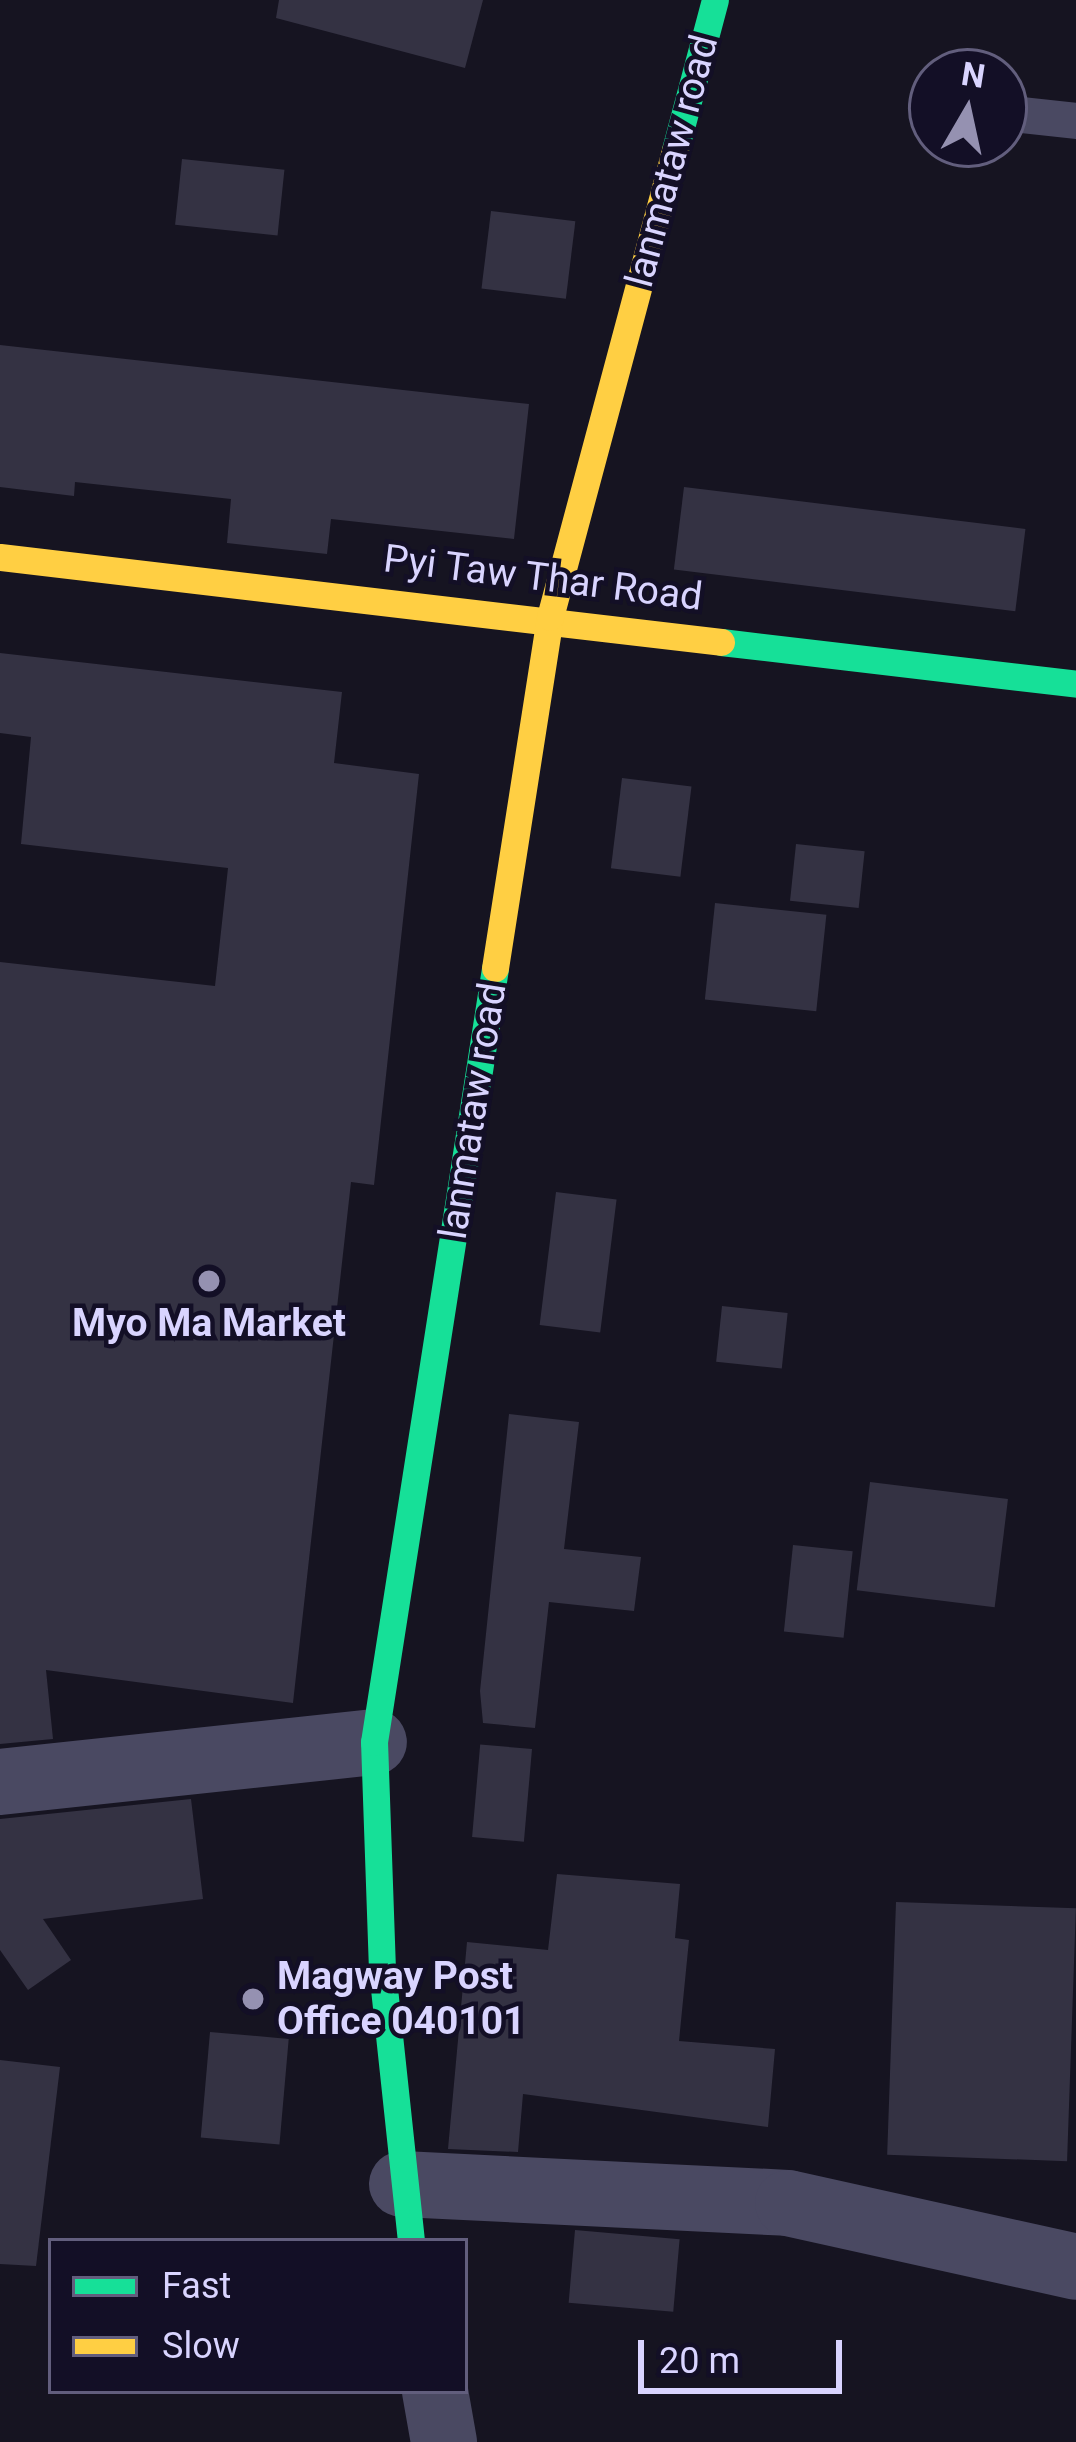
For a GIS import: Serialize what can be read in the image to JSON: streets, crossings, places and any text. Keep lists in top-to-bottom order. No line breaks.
{"streets":{"street":["lanmataw road","Pyi Taw Thar Road"]},"crossings":[["lanmataw road","Pyi Taw Thar Road"]],"places":["Myo Ma Market","Magway Post Office 040101"],"legend":["Fast","Slow"],"scale_bar":"20 m","north":"top"}
